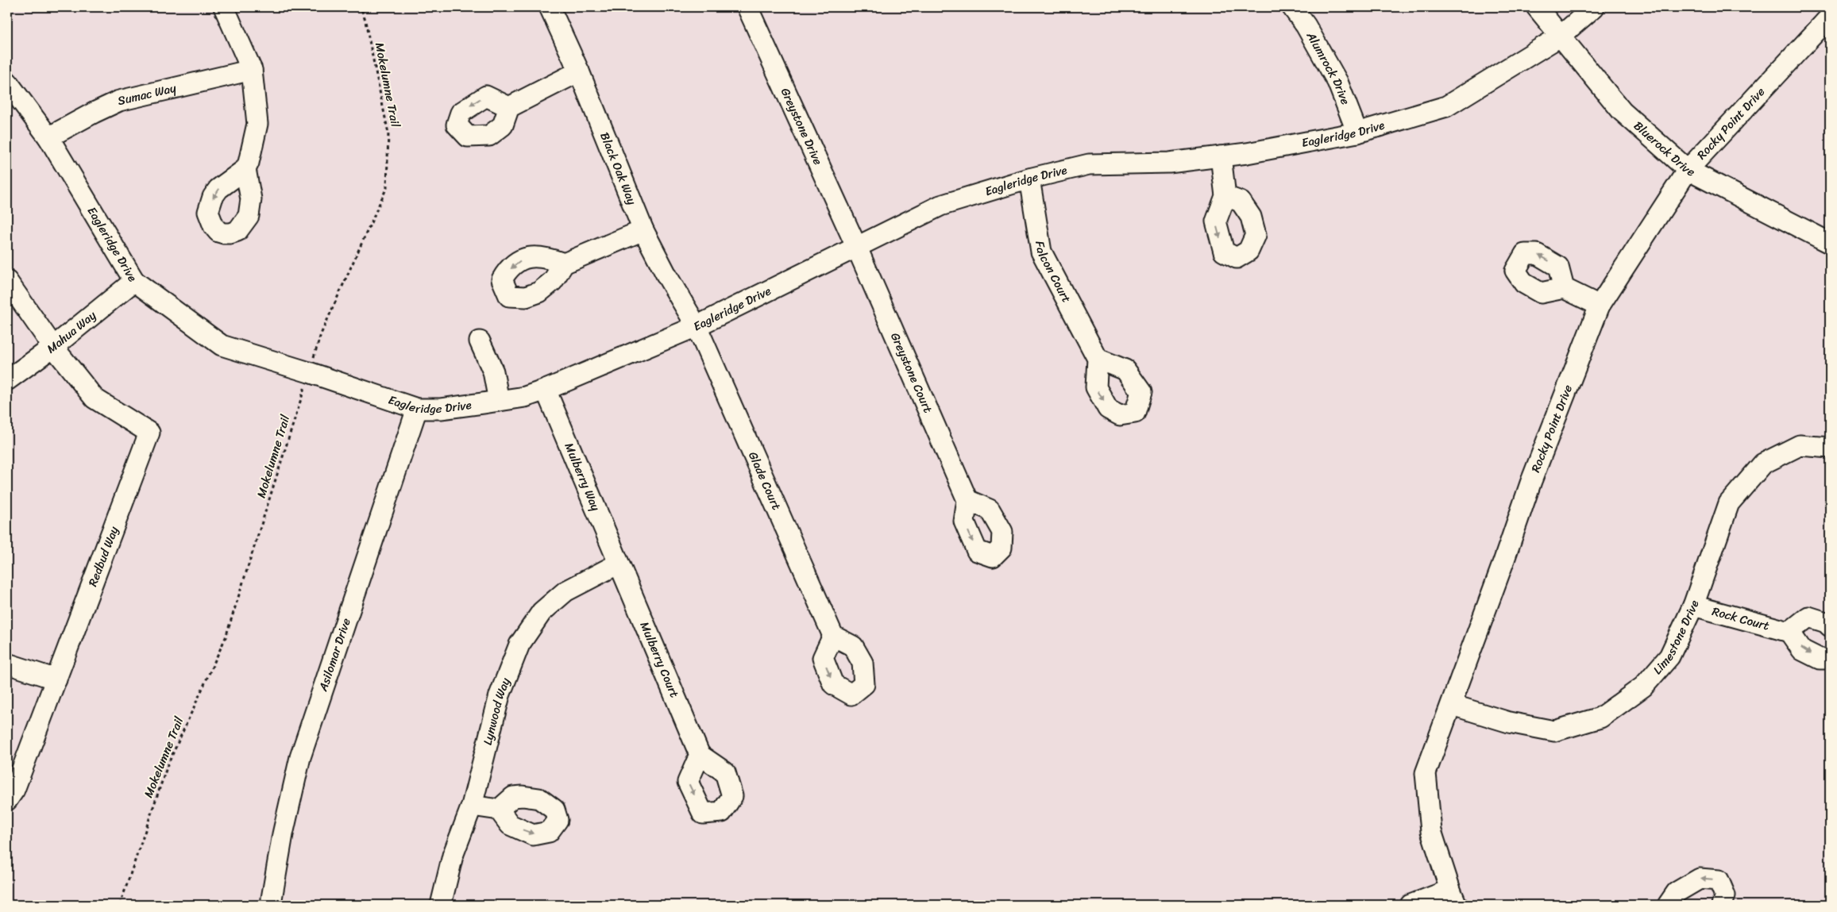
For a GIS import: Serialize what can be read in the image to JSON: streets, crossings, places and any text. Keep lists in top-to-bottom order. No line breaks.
{"streets":{"street":["Alumrock Drive","Sumac Way","Rocky Point Drive","Greystone Drive","Eagleridge Drive","Bluerock Drive","Black Oak Way","Falcon Court","Mahua Way","Greystone Court","Mulberry Way","Glade Court","Redbud Way","Rock Court","Limestone Drive","Asilomar Drive","Mulberry Court","Lynwood Way"],"path":["Mokelumne Trail"]},"crossings":[["Alumrock Drive","Eagleridge Drive"],["Mokelumne Trail","Eagleridge Drive"],["Sumac Way","Eagleridge Drive"],["Rocky Point Drive","Bluerock Drive"],["Rocky Point Drive","Limestone Drive"],["Greystone Drive","Eagleridge Drive"],["Greystone Drive","Greystone Court"],["Eagleridge Drive","Bluerock Drive"],["Eagleridge Drive","Black Oak Way"],["Eagleridge Drive","Falcon Court"],["Eagleridge Drive","Mahua Way"],["Eagleridge Drive","Greystone Court"],["Eagleridge Drive","Mulberry Way"],["Eagleridge Drive","Glade Court"],["Eagleridge Drive","Asilomar Drive"],["Black Oak Way","Glade Court"],["Mahua Way","Redbud Way"],["Mulberry Way","Mulberry Court"],["Mulberry Way","Lynwood Way"],["Rock Court","Limestone Drive"],["Mulberry Court","Lynwood Way"]]}
